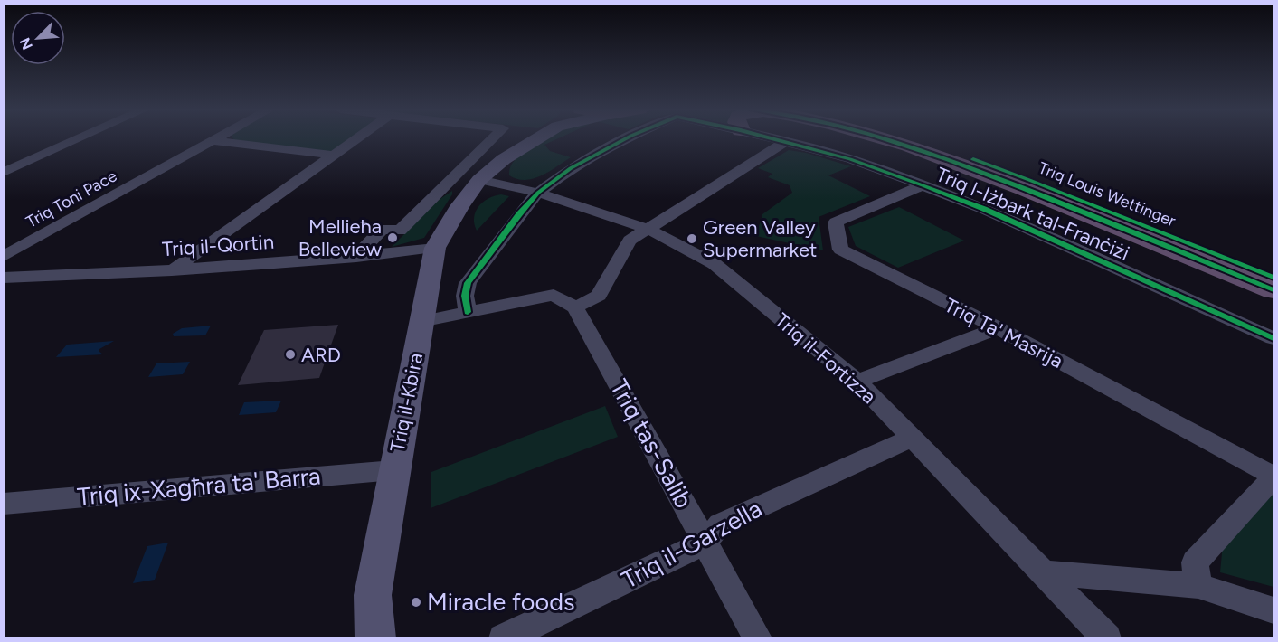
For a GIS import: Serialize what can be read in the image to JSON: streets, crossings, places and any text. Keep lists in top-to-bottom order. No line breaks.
{"streets":{"highway":["Triq Louis Wettinger"],"main road":["Triq il-Kbira"],"street":["Triq Toni Pace","Triq l-Iżbark tal-Franċiżi","Triq il-Qortin","Triq Ta' Masrija","Triq il-Fortizza","Triq tas-Salib","Triq ix-Xagħra ta' Barra","Triq il-Garzella"]},"crossings":[["Triq l-Iżbark tal-Franċiżi","Triq Ta' Masrija"],["Triq l-Iżbark tal-Franċiżi","Triq il-Fortizza"],["Triq il-Qortin","Triq il-Kbira"],["Triq il-Fortizza","Triq il-Kbira"],["Triq il-Fortizza","Triq il-Garzella"],["Triq il-Kbira","Triq ix-Xagħra ta' Barra"],["Triq tas-Salib","Triq il-Garzella"]],"places":["Mellieħa Belleview","Green Valley Supermarket","ARD","Miracle foods"],"north":"bottom left"}
